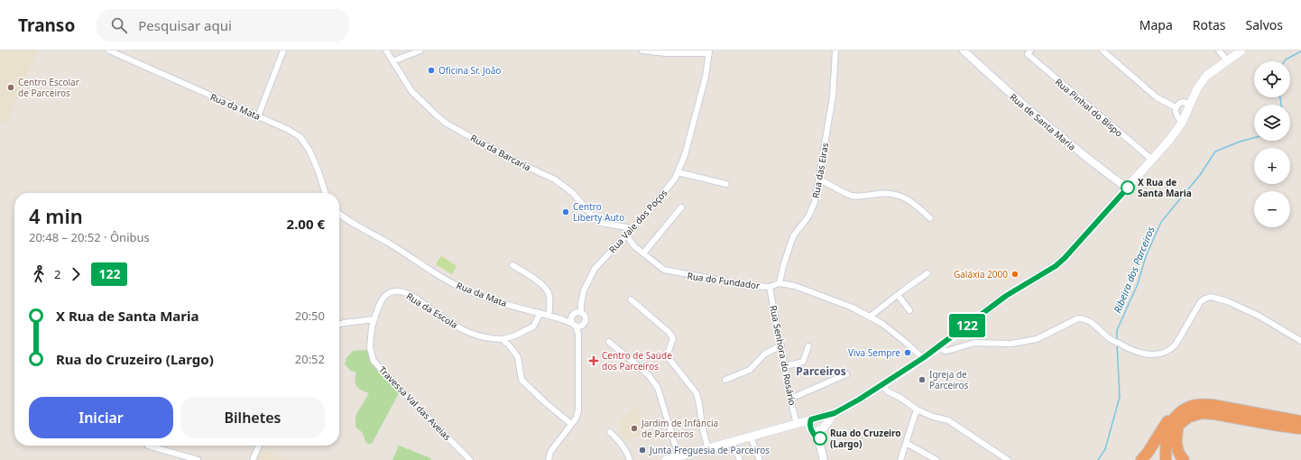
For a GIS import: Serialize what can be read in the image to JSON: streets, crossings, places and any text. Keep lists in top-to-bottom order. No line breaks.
{"streets":{"street":["Rua da Mata","Rua Pinhal do Bispo","Rua de Santa Maria","Rua da Barcaria","Rua das Eiras","Rua Vale dos Poços","Rua do Fundador","Rua da Escola","Rua Senhora do Rosário","Travessa Val das Aveias"]},"crossings":[["Rua da Mata","Rua da Escola"],["Rua da Barcaria","Rua Vale dos Poços"],["Rua das Eiras","Rua do Fundador"],["Rua Vale dos Poços","Rua do Fundador"],["Rua do Fundador","Rua Senhora do Rosário"],["Rua da Escola","Travessa Val das Aveias"]],"districts":["Parceiros"],"water":["Ribeira dos Parceiros"],"places":{"other":["Oficina Sr. João","Centro Escolar de Parceiros","X Rua de Santa Maria","Centro Liberty Auto","Galáxia 2000","Viva Sempre","Igreja de Parceiros","Jardim de Infância de Parceiros","Rua do Cruzeiro (Largo)","Junta Freguesia de Parceiros"],"health":["Centro de Saúde dos Parceiros"]},"lines":["bus line 122"],"page":{"header":"Transo","search":"Pesquisar aqui","nav":["Mapa","Rotas","Salvos"],"on_map":"122","map_buttons":["+","−"],"heading":["4 min","20:48 – 20:52 · Ônibus","2.00 €"],"legs":["2","122"],"list":[{"name":"X Rua de Santa Maria","value":"20:50"},{"name":"Rua do Cruzeiro (Largo)","value":"20:52"}],"buttons":["Iniciar","Bilhetes"]}}
